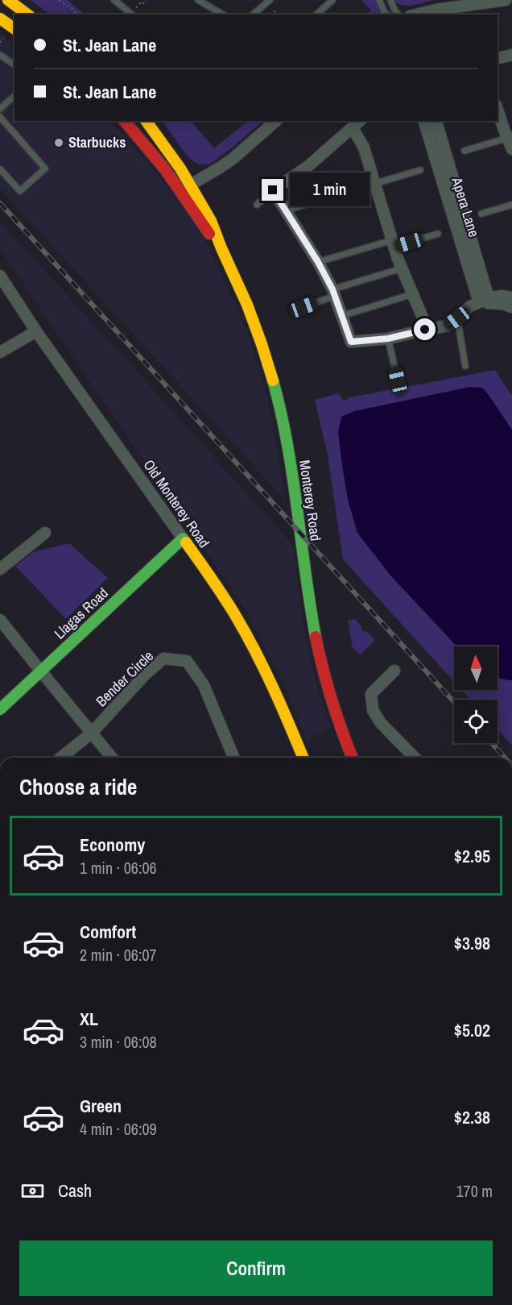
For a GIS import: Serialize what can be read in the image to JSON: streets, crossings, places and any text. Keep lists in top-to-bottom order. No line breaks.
{"streets":{"main road":["Monterey Road","Old Monterey Road","Llagas Road"],"street":["Apera Lane","Bender Circle"]},"crossings":[["Old Monterey Road","Llagas Road"]],"places":["Starbucks"],"north":"top","page":{"banner":["St. Jean Lane","St. Jean Lane"],"bubble":"1 min","heading":"Choose a ride","list":[{"name":"Economy","note":"1 min · 06:06","value":"$2.95"},{"name":"Comfort","note":"2 min · 06:07","value":"$3.98"},{"name":"XL","note":"3 min · 06:08","value":"$5.02"},{"name":"Green","note":"4 min · 06:09","value":"$2.38"}],"pay":["Cash","170 m"],"buttons":"Confirm"}}
